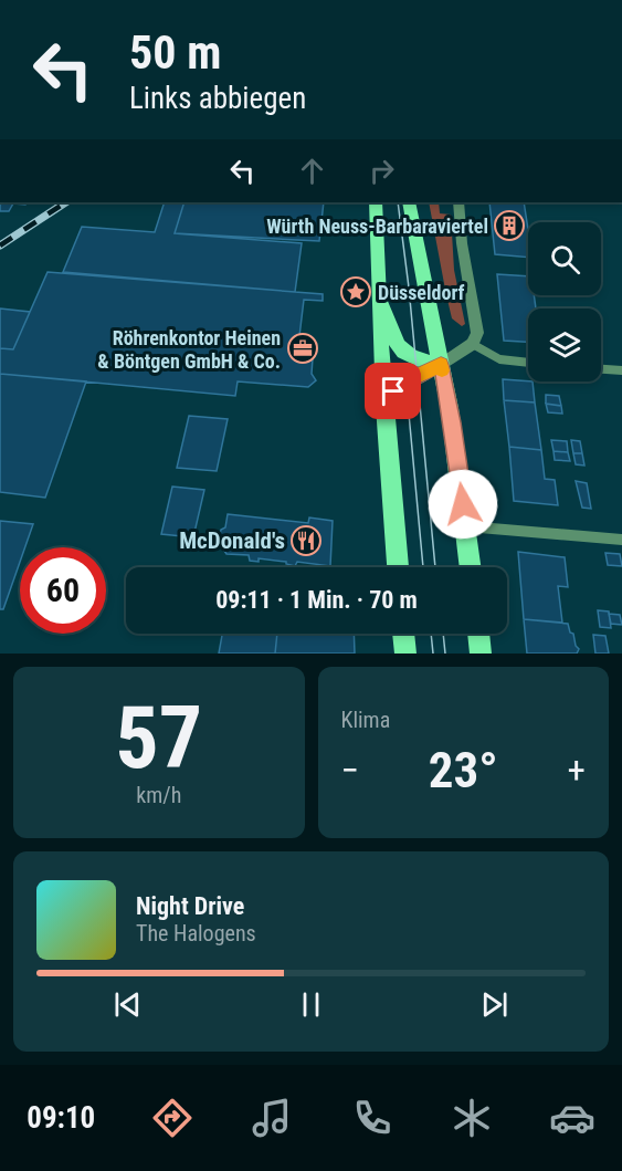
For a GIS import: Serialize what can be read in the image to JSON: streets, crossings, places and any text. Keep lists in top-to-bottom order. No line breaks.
{"places":{"building":["Würth Neuss-Barbaraviertel"],"place":["Düsseldorf"],"office":["Röhrenkontor Heinen & Böntgen GmbH & Co."],"restaurant":["McDonald's"]},"page":{"turn":["50 m","Links abbiegen"],"limit":"60","trip":"09:11 · 1 Min. · 70 m","tile":[["57","km/h"],"Klima"],"heat":["−","23°","+"],"song":["Night Drive","The Halogens"],"tabs":"09:10"}}
